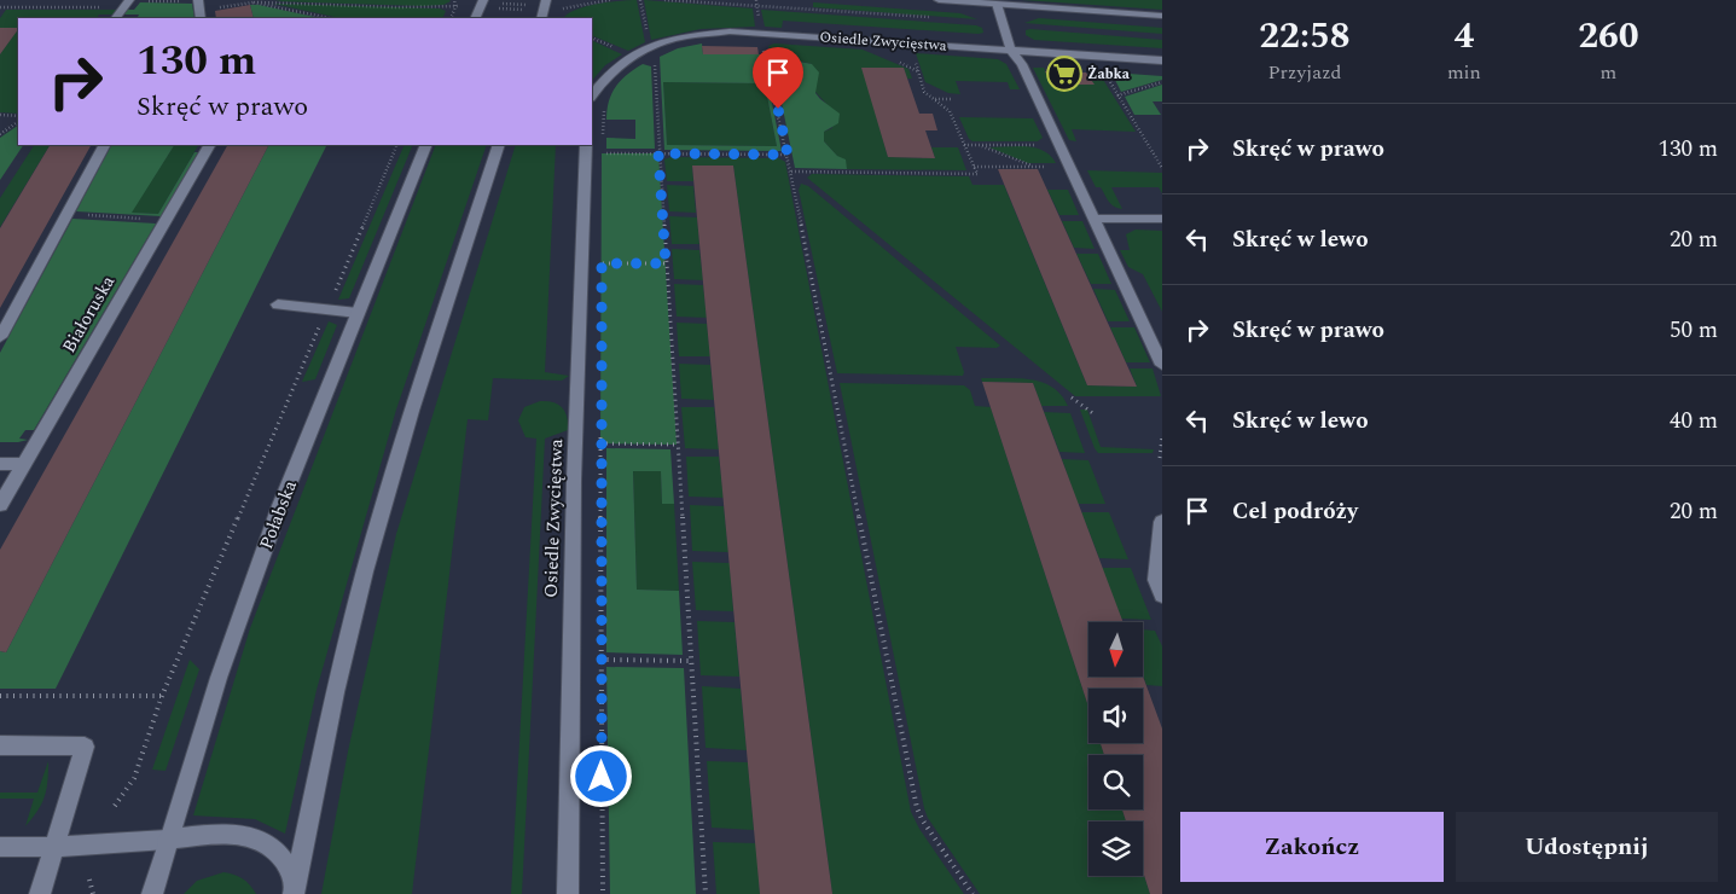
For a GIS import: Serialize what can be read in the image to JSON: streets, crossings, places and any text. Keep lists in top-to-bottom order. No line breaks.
{"streets":{"street":["Osiedle Zwycięstwa","Białoruska","Połabska"]},"places":{"supermarket":["Żabka"]},"north":"bottom","page":{"eta":["22:58","Przyjazd","4","min","260","m"],"turn":["130 m","Skręć w prawo"],"list":[{"name":"Skręć w prawo","value":"130 m"},{"name":"Skręć w lewo","value":"20 m"},{"name":"Skręć w prawo","value":"50 m"},{"name":"Skręć w lewo","value":"40 m"},{"name":"Cel podróży","value":"20 m"}],"buttons":["Zakończ","Udostępnij"]}}
